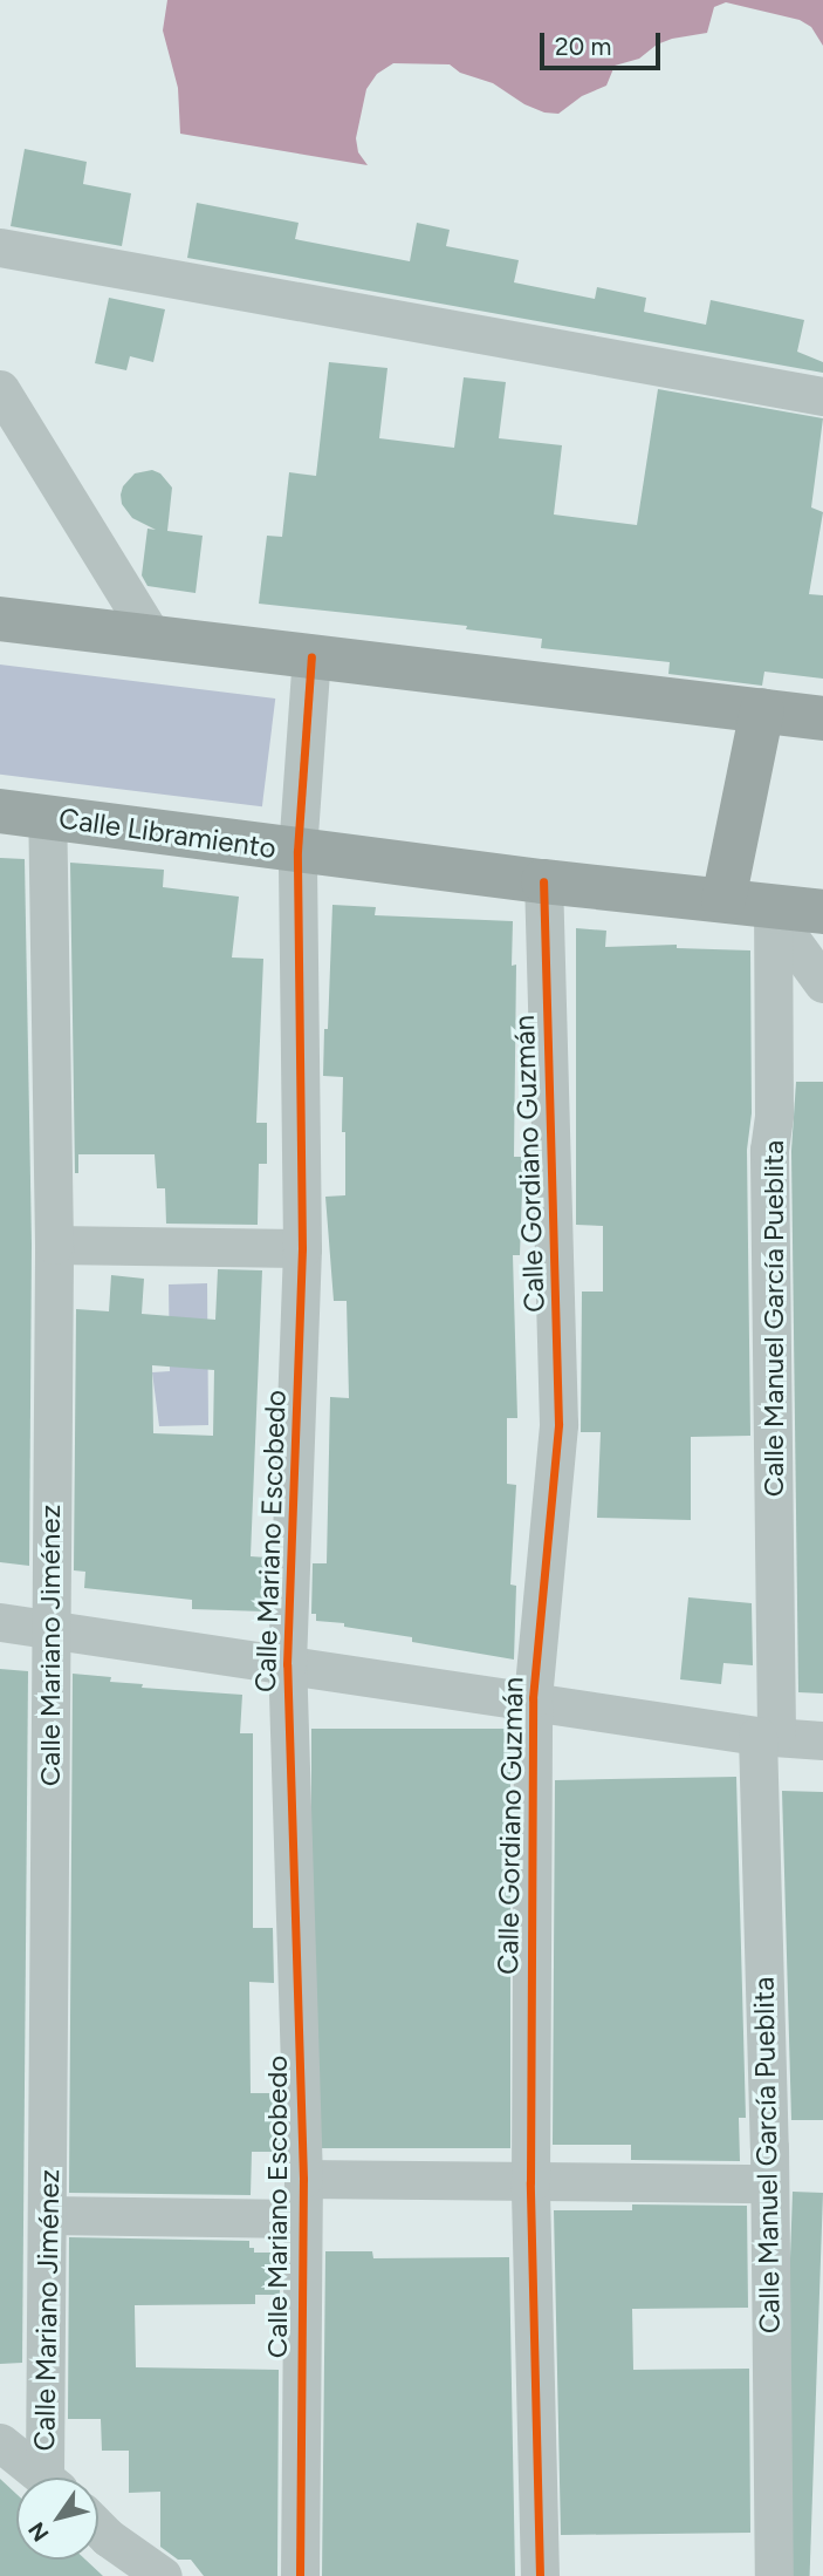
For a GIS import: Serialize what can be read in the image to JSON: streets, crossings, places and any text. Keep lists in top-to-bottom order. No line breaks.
{"streets":{"highway":["Calle Libramiento"],"street":["Calle Gordiano Guzmán","Calle Manuel García Pueblita","Calle Mariano Escobedo","Calle Mariano Jiménez"]},"crossings":[["Calle Libramiento","Calle Gordiano Guzmán"],["Calle Libramiento","Calle Manuel García Pueblita"],["Calle Libramiento","Calle Mariano Escobedo"],["Calle Libramiento","Calle Mariano Jiménez"]],"scale_bar":"20 m","north":"bottom left"}
